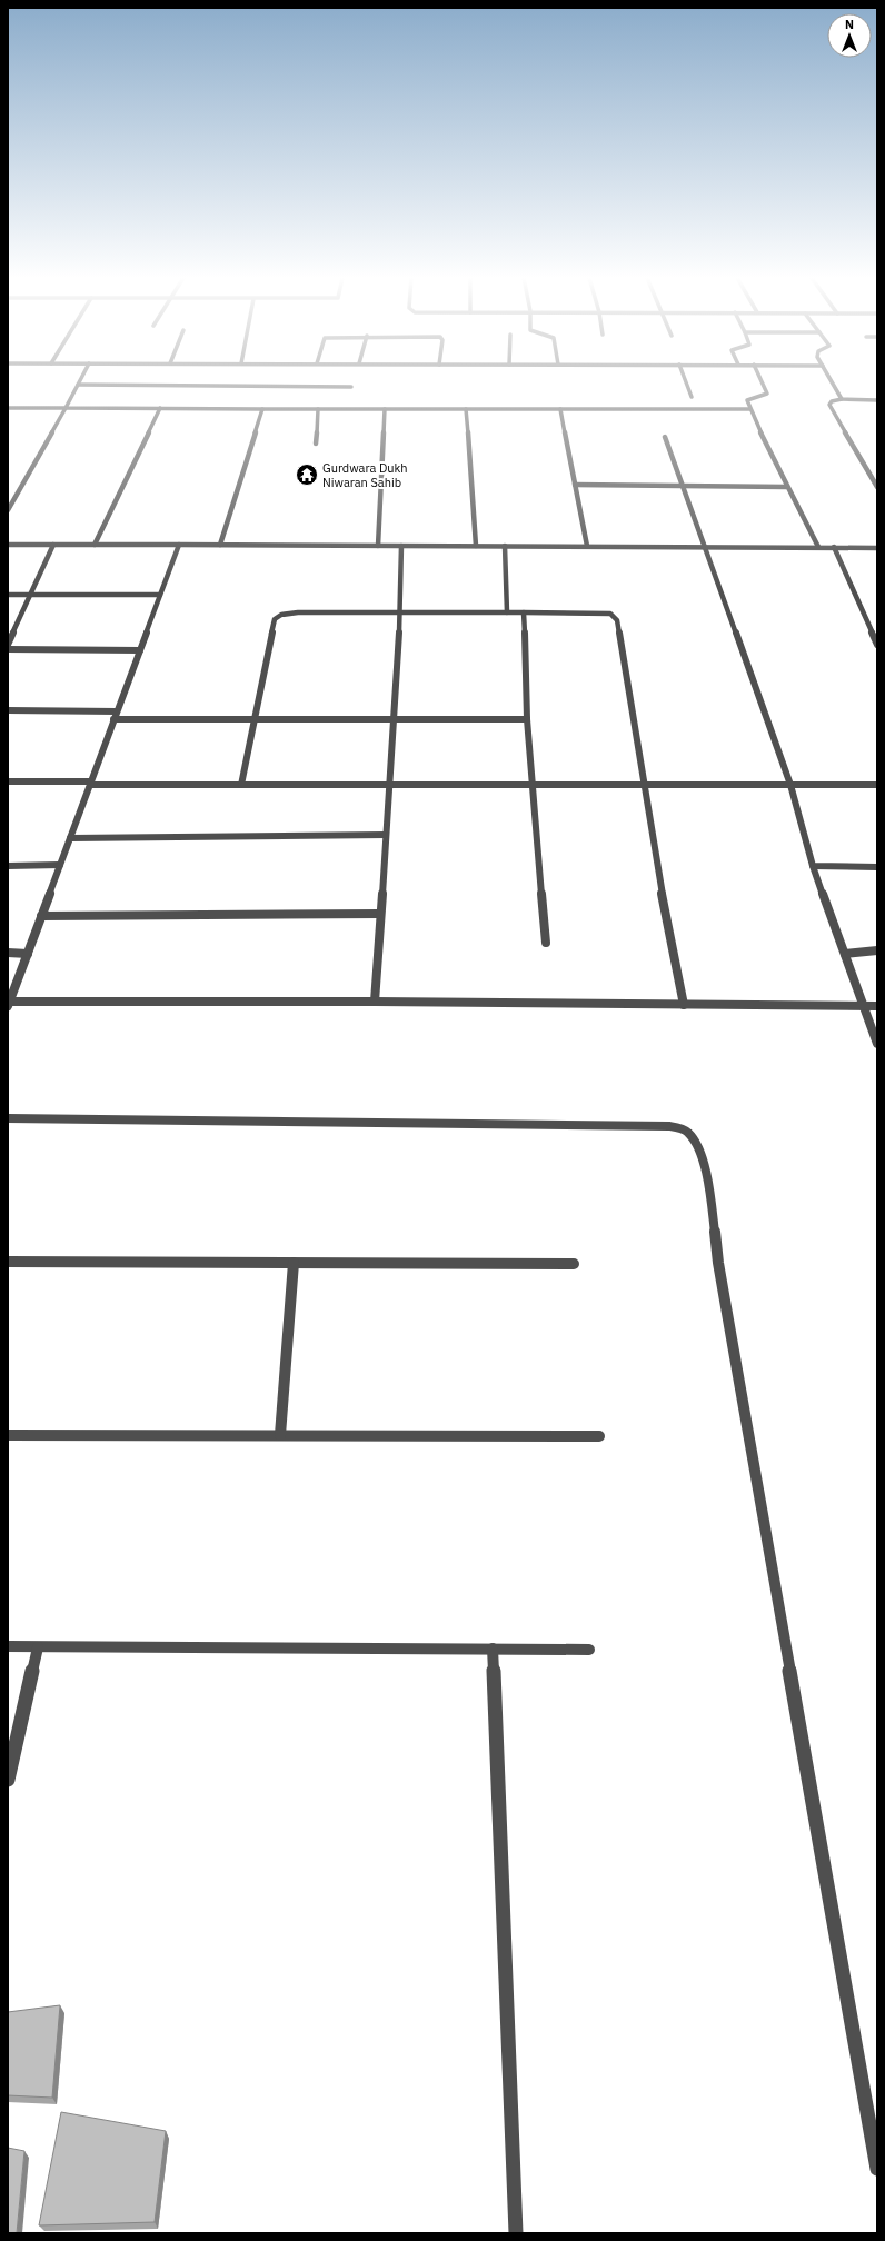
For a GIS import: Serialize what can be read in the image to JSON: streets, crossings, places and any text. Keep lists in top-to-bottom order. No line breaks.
{"places":{"temple":["Gurdwara Dukh Niwaran Sahib"]},"north":"top"}
